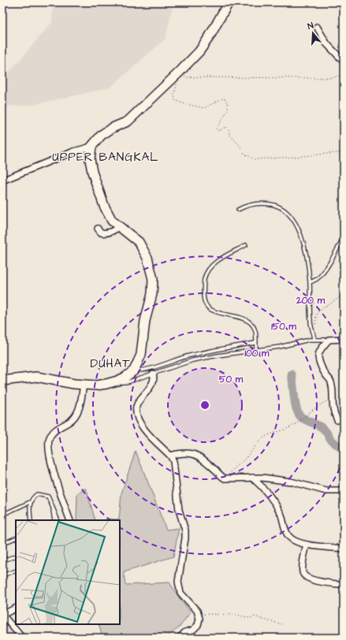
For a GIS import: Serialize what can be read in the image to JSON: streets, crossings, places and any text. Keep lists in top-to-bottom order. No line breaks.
{"districts":["UPPER BANGKAL","DUHAT"],"north":"top","rings":["200 m","150 m","100 m","50 m"]}
